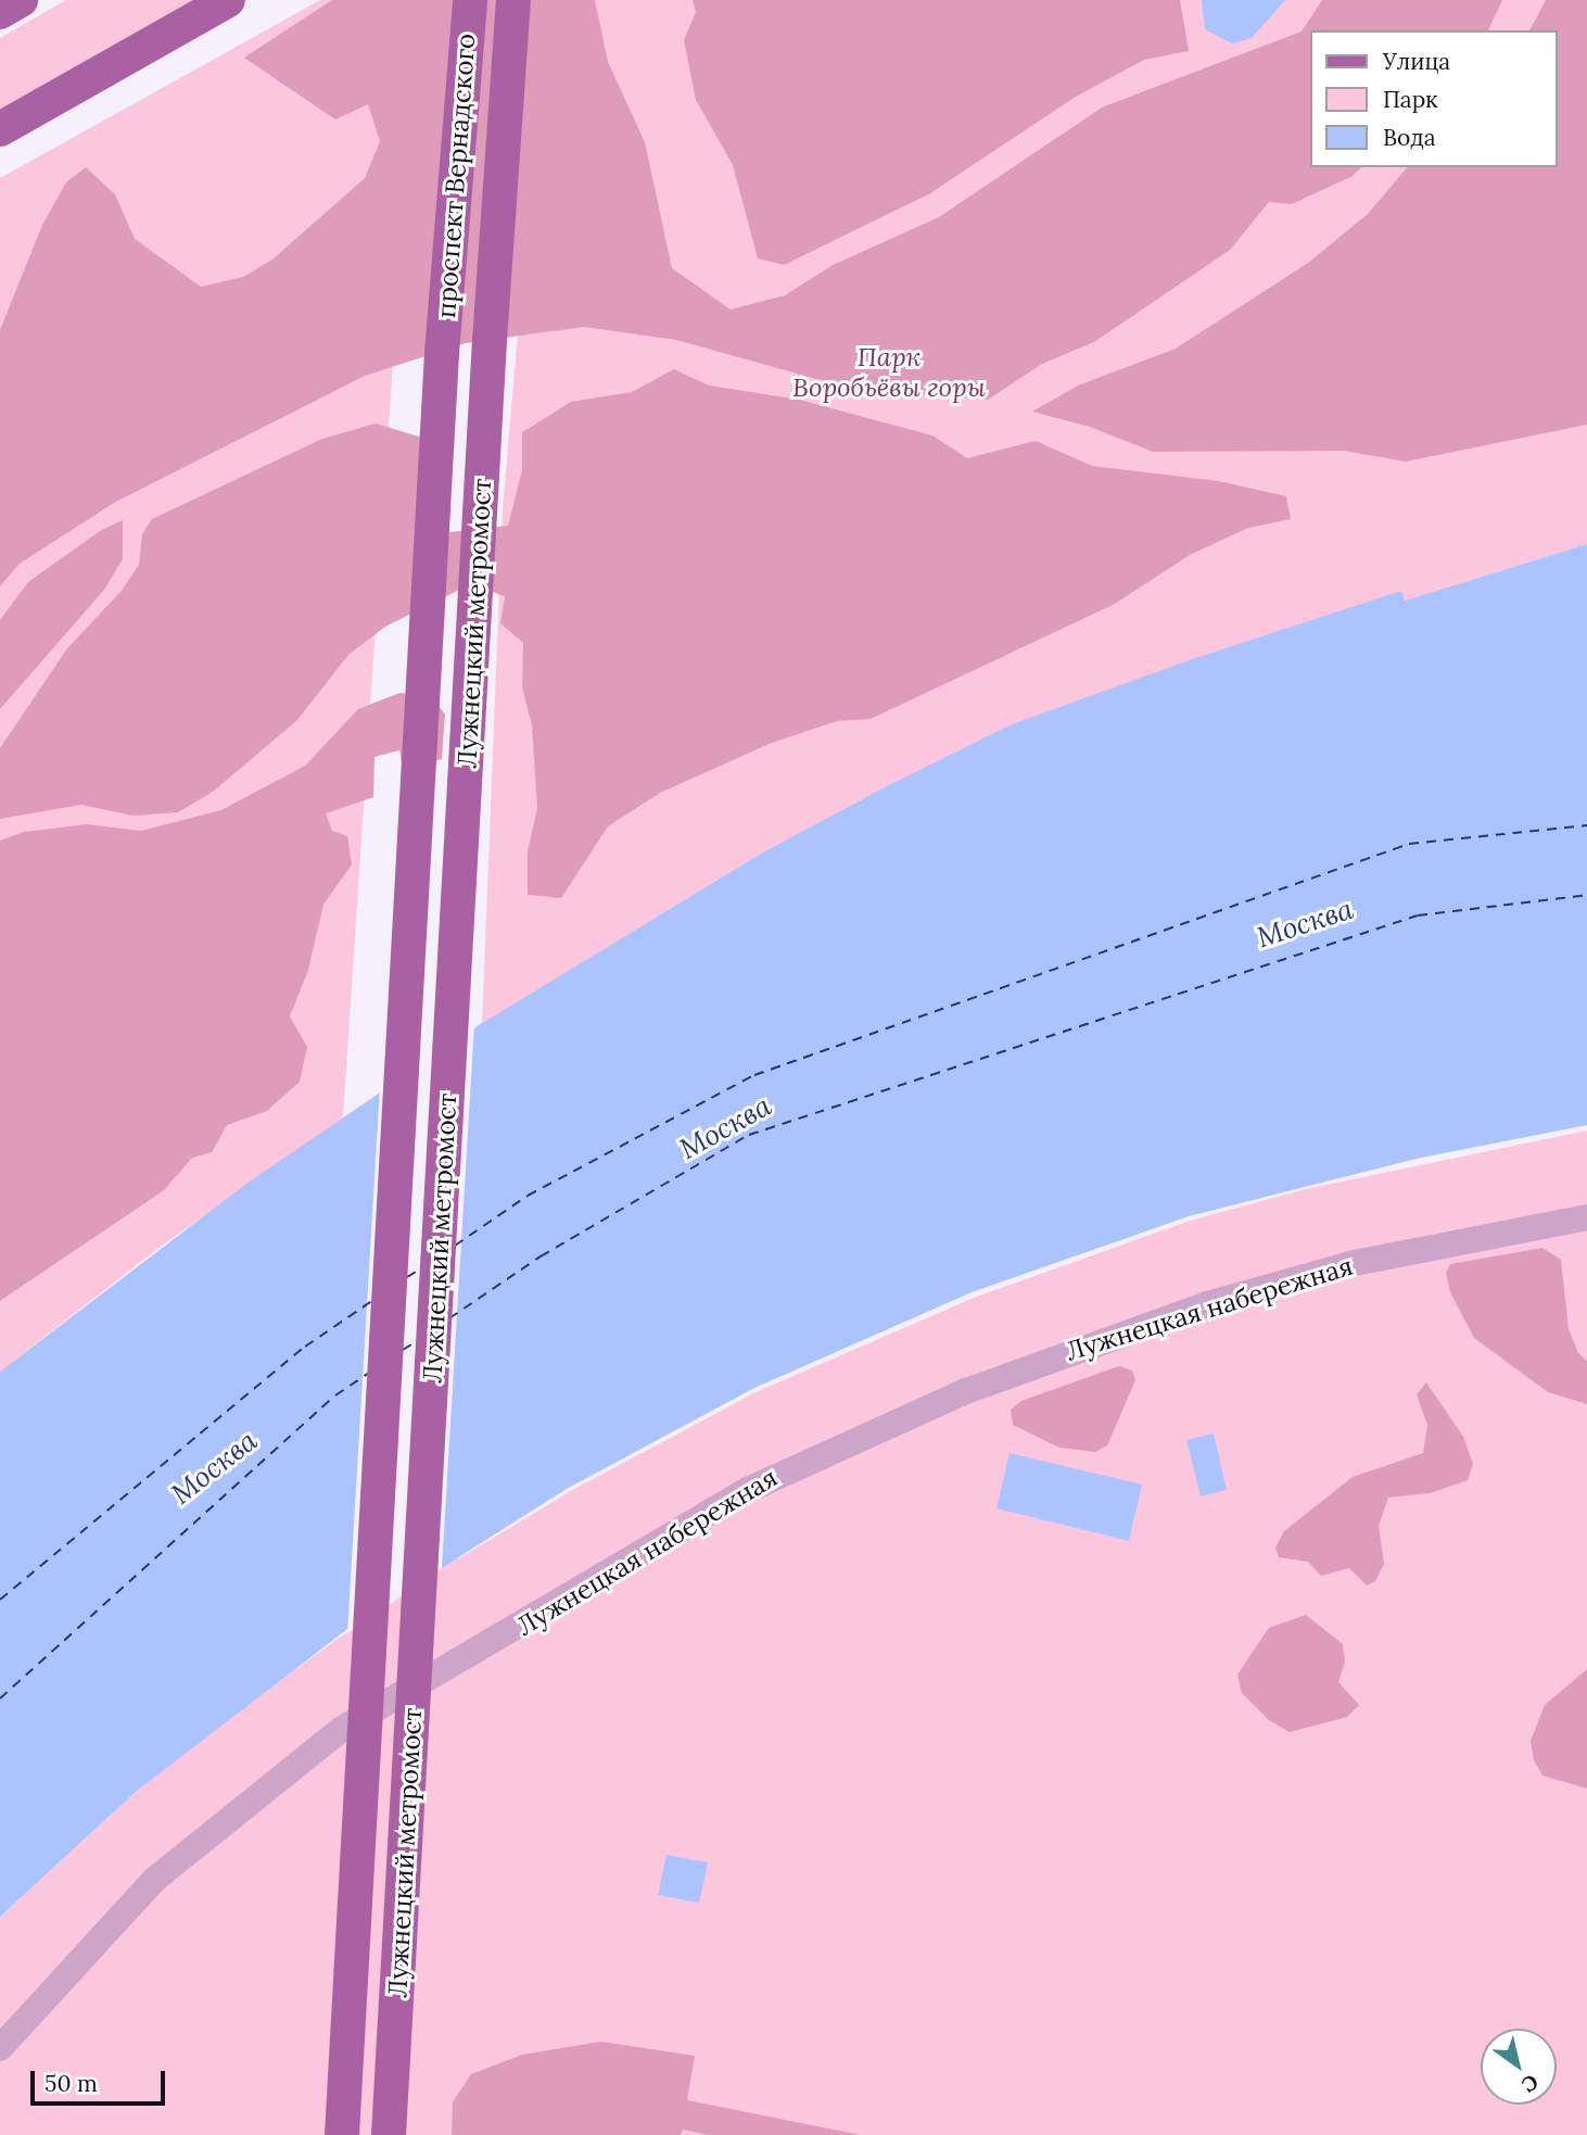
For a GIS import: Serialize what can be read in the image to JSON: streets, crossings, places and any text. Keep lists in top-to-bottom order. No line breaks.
{"streets":{"main road":["проспект Вернадского","Лужнецкий метромост"],"street":["Лужнецкая набережная"]},"crossings":[["проспект Вернадского","Лужнецкий метромост"]],"water":["Москва"],"parks":["Парк Воробьёвы горы"],"legend":["Улица","Парк","Вода"],"scale_bar":"50 m","north":"bottom right"}
